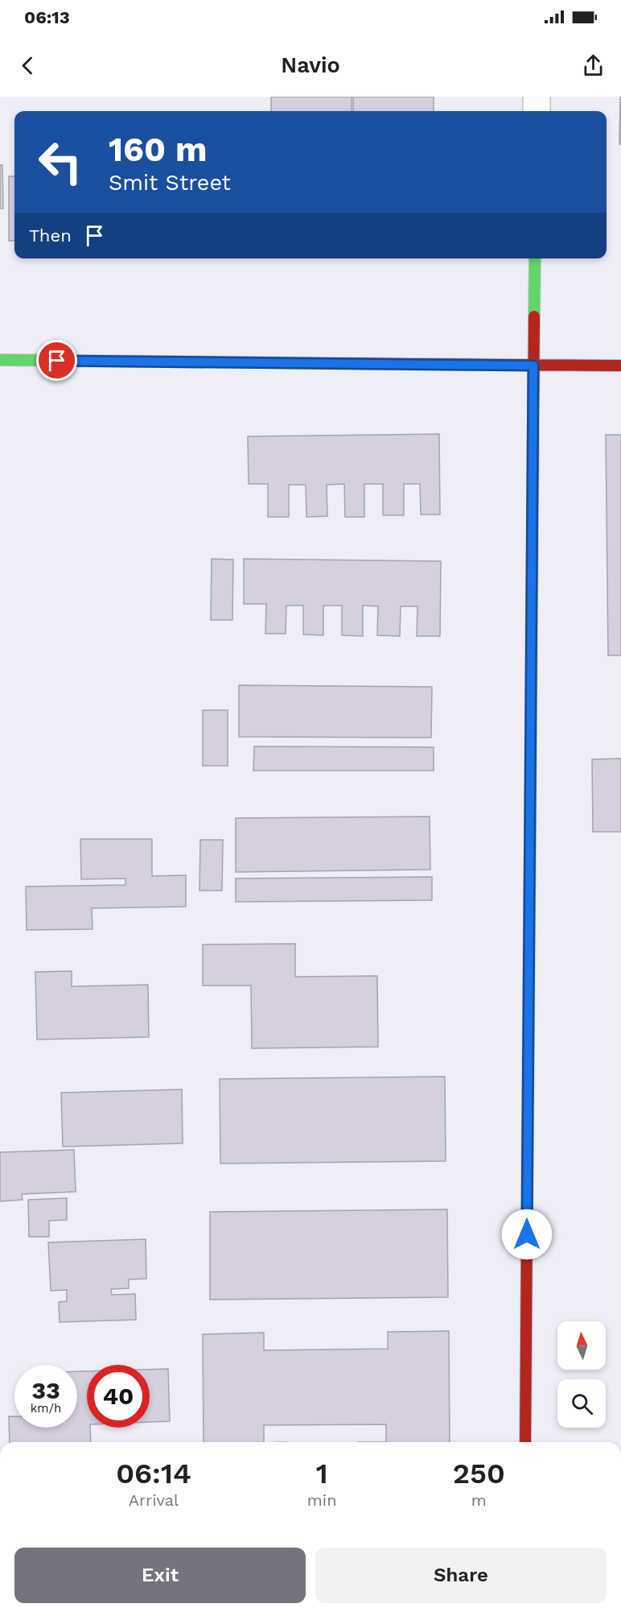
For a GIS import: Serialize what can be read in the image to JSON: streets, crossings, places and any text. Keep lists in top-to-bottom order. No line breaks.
{"north":"top","page":{"status":"06:13","header":"Navio","turn":["160 m","Smit Street"],"then":"Then","speed":"33 km/h","limit":"40","eta":["06:14","Arrival","1","min","250","m"],"buttons":["Exit","Share"]}}
